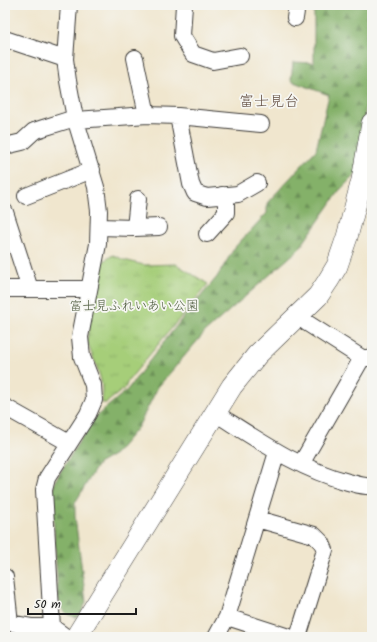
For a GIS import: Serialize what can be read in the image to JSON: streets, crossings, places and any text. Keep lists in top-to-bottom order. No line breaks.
{"districts":["富士見台"],"parks":["富士見ふれいあい公園"],"scale_bar":"50 m"}
